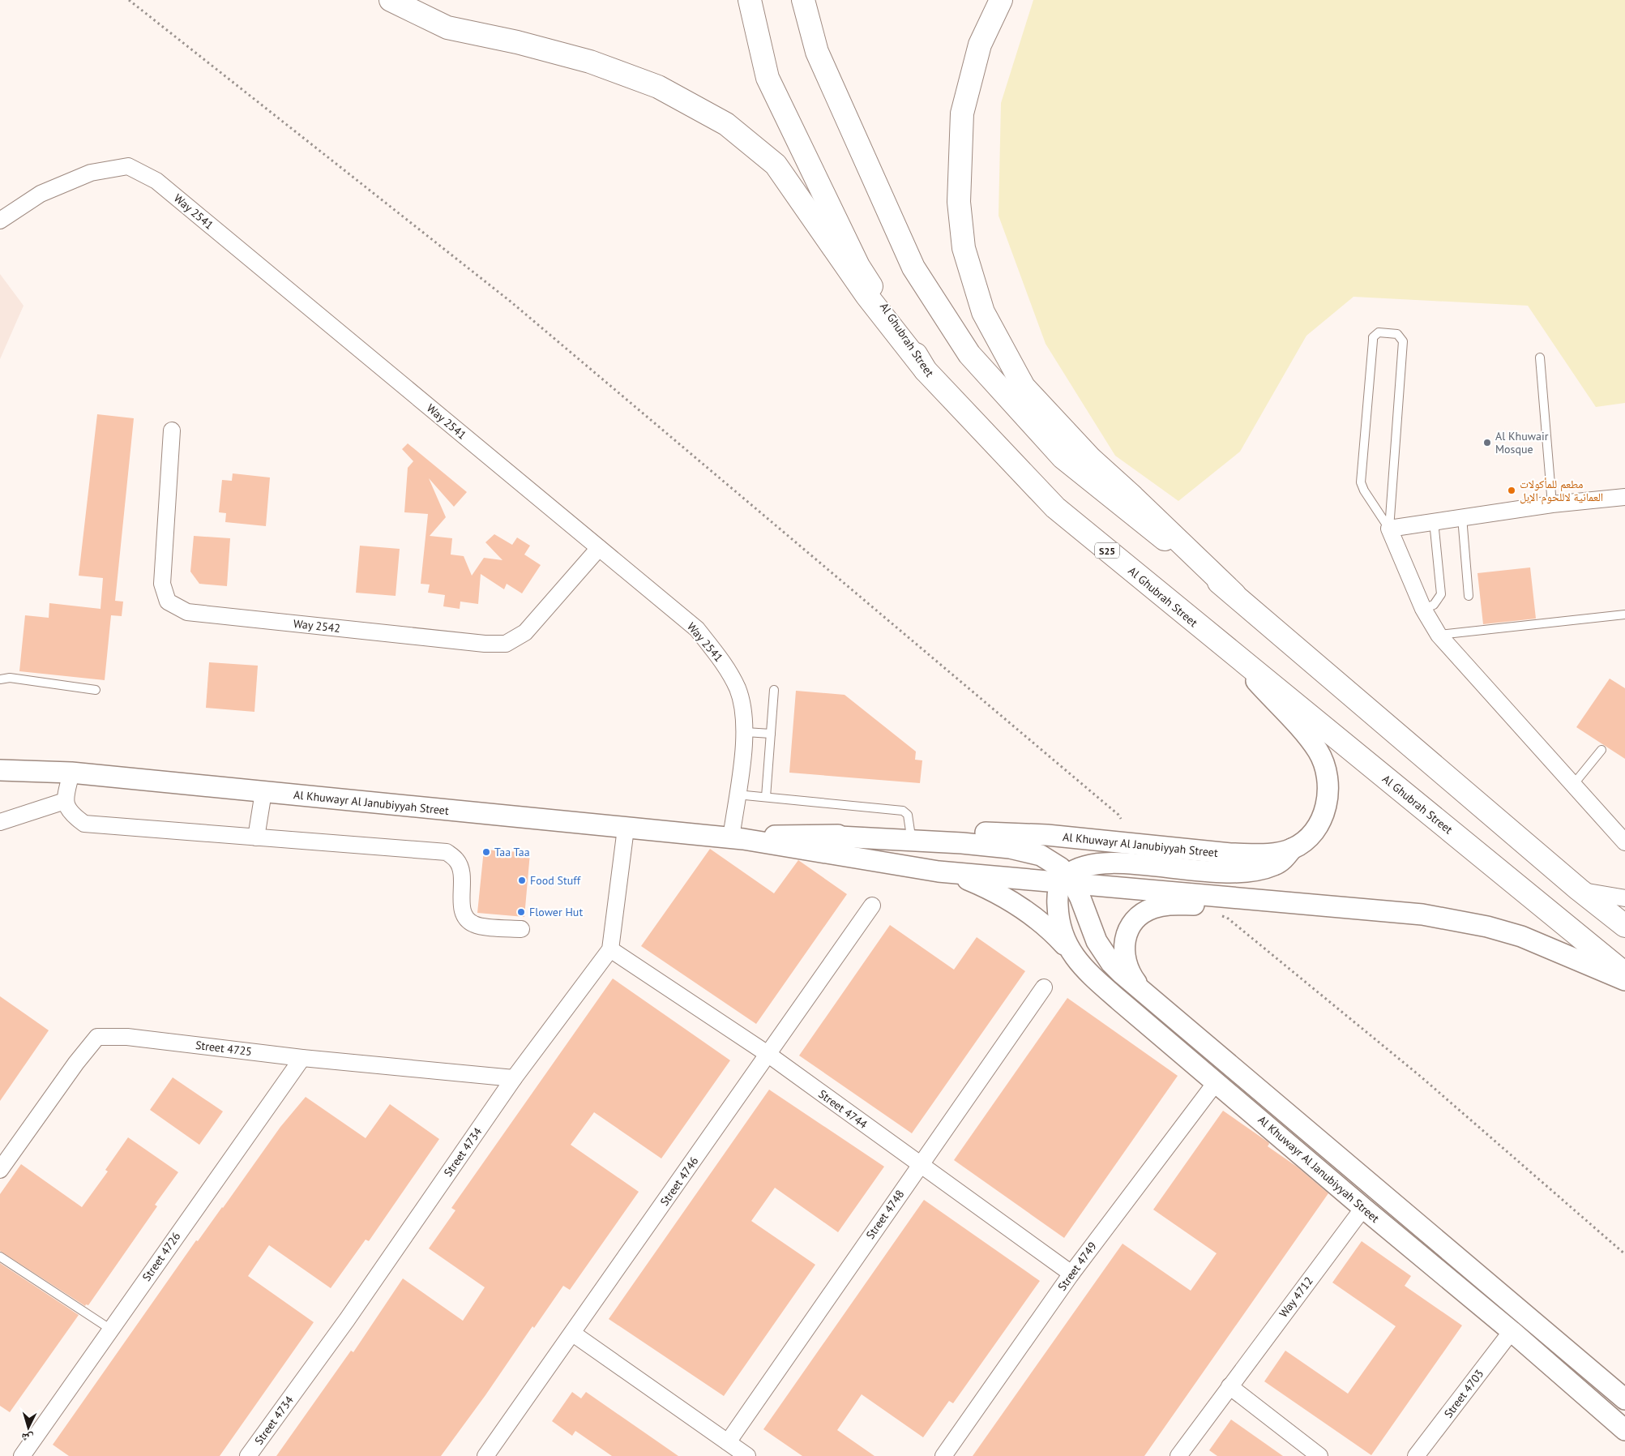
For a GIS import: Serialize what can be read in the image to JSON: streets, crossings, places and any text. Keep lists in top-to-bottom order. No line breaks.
{"streets":{"main road":["Al Ghubrah Street","S25"],"street":["Way 2541","Way 2542","Al Khuwayr Al Janubiyyah Street","Street 4725","Street 4744","Street 4734","Street 4746","Street 4748","Street 4726","Street 4749","Way 4712","Street 4703"]},"crossings":[["Way 2541","Way 2542"],["Way 2541","Al Khuwayr Al Janubiyyah Street"],["Al Ghubrah Street","Al Khuwayr Al Janubiyyah Street"],["Al Khuwayr Al Janubiyyah Street","Street 4734"],["Al Khuwayr Al Janubiyyah Street","Street 4749"],["Al Khuwayr Al Janubiyyah Street","Way 4712"],["Al Khuwayr Al Janubiyyah Street","Street 4703"],["Street 4725","Street 4734"],["Street 4725","Street 4726"],["Street 4744","Street 4734"],["Street 4744","Street 4746"],["Street 4744","Street 4748"],["Street 4744","Street 4749"]],"places":["Al Khuwair Mosque","مطعم للمأكولات العمانية لاللحوم الإبل","Taa Taa","Food Stuff","Flower Hut"],"north":"bottom"}
